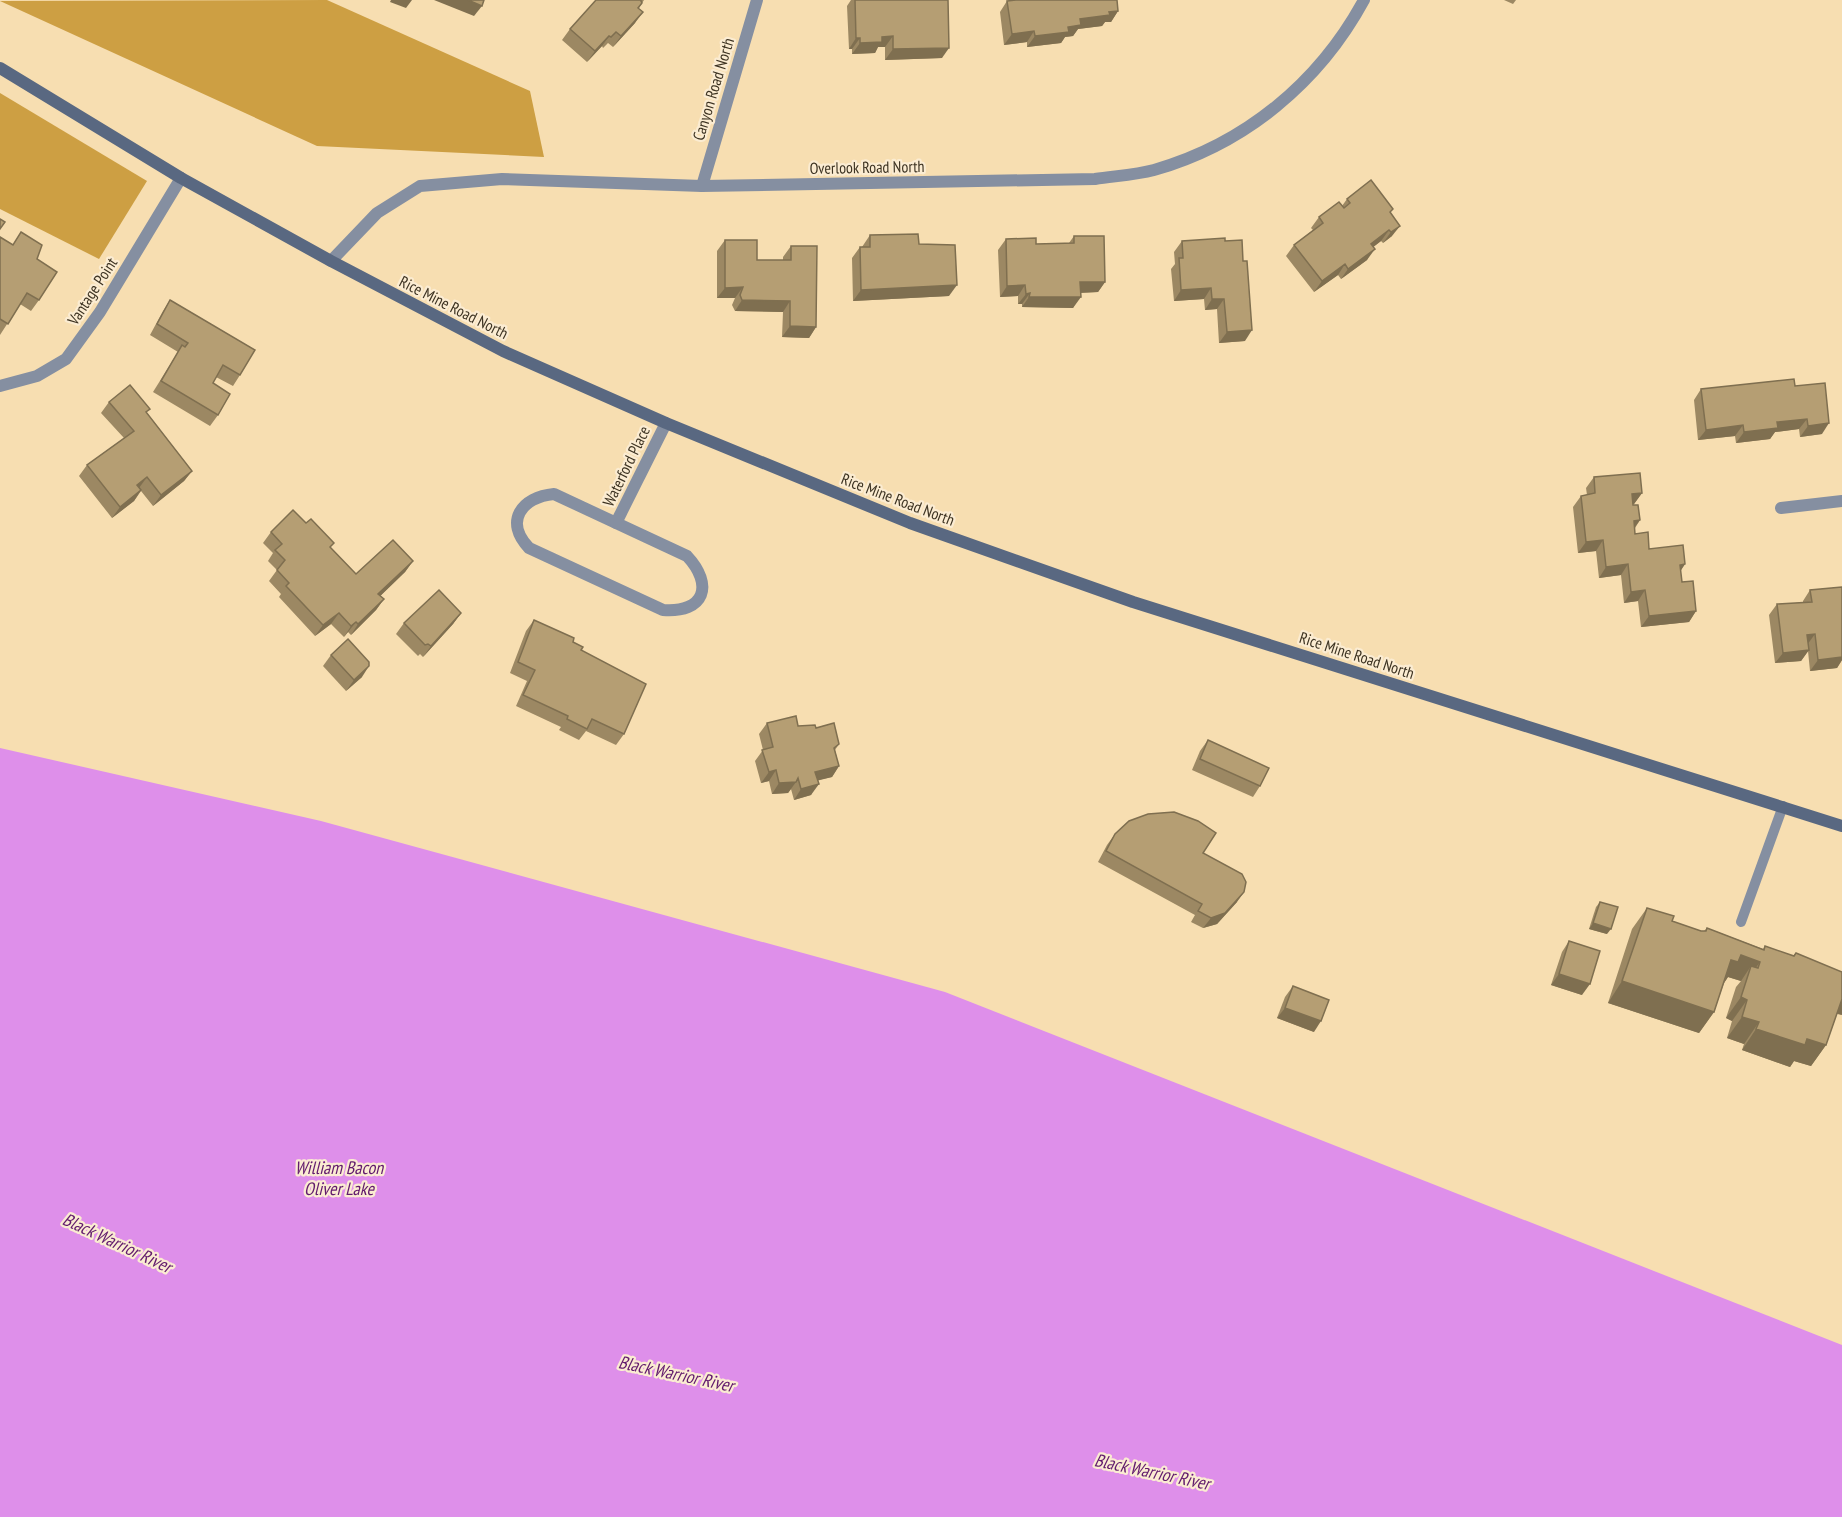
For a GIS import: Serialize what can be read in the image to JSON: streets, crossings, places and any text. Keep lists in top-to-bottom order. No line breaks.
{"streets":{"main road":["Rice Mine Road North"],"street":["Canyon Road North","Overlook Road North","Vantage Point","Waterford Place"]},"crossings":[["Canyon Road North","Overlook Road North"],["Overlook Road North","Rice Mine Road North"],["Vantage Point","Rice Mine Road North"],["Rice Mine Road North","Waterford Place"]],"water":["William Bacon Oliver Lake","Black Warrior River"]}
